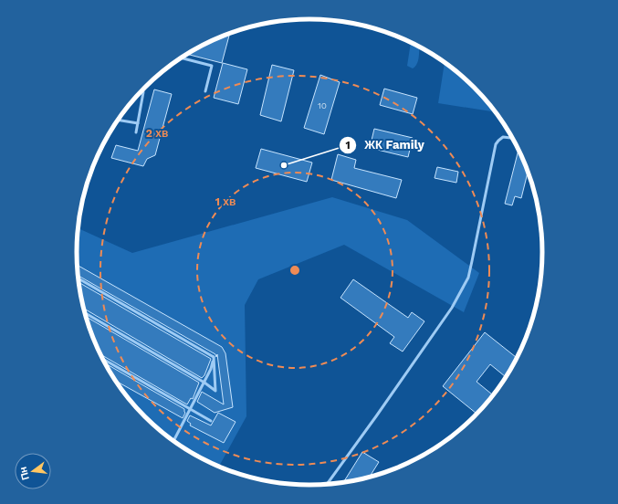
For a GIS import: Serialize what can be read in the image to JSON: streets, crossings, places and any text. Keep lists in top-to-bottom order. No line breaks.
{"places":["ЖК Family"],"house_numbers":["10"],"north":"left","rings":["2 хв","1 хв"]}
